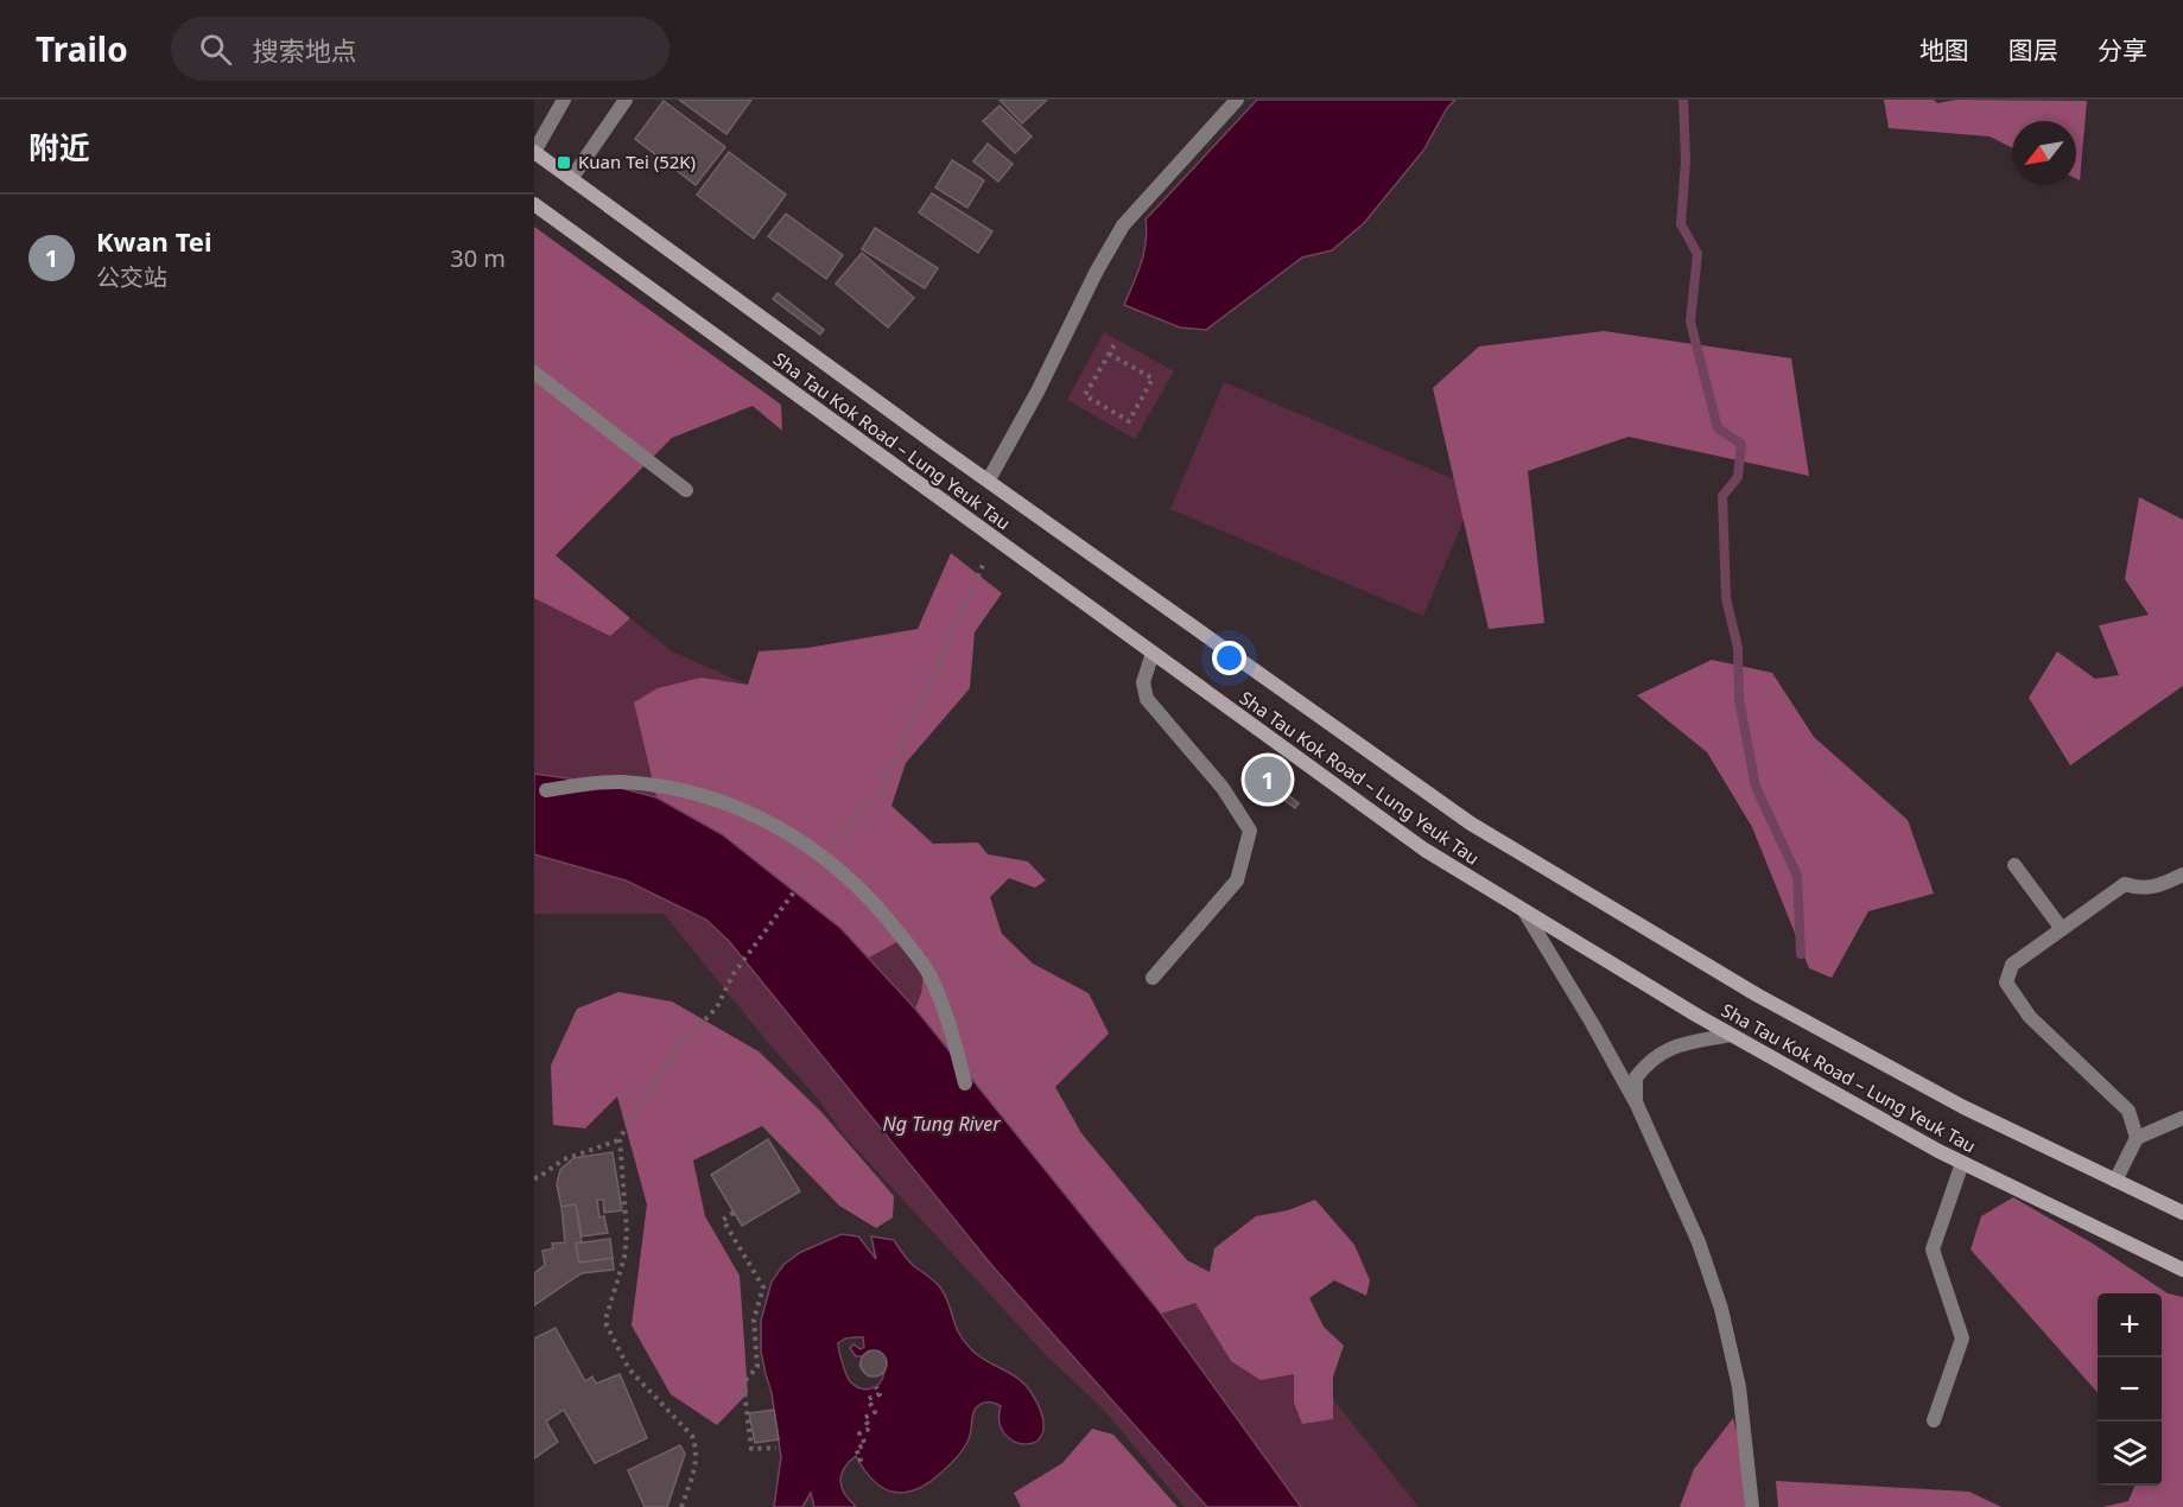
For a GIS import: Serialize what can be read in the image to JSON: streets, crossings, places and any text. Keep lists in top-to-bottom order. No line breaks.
{"streets":{"main road":["Sha Tau Kok Road – Lung Yeuk Tau"]},"water":["Ng Tung River"],"places":{"transit":["Kuan Tei (52K)"]},"north":"bottom left","page":{"header":"Trailo","search":"搜索地点","nav":["地图","图层","分享"],"heading":"附近","list":[{"mark":"1","name":"Kwan Tei","note":"公交站","value":"30 m"}],"pins":"1","map_buttons":["+","−"]}}
